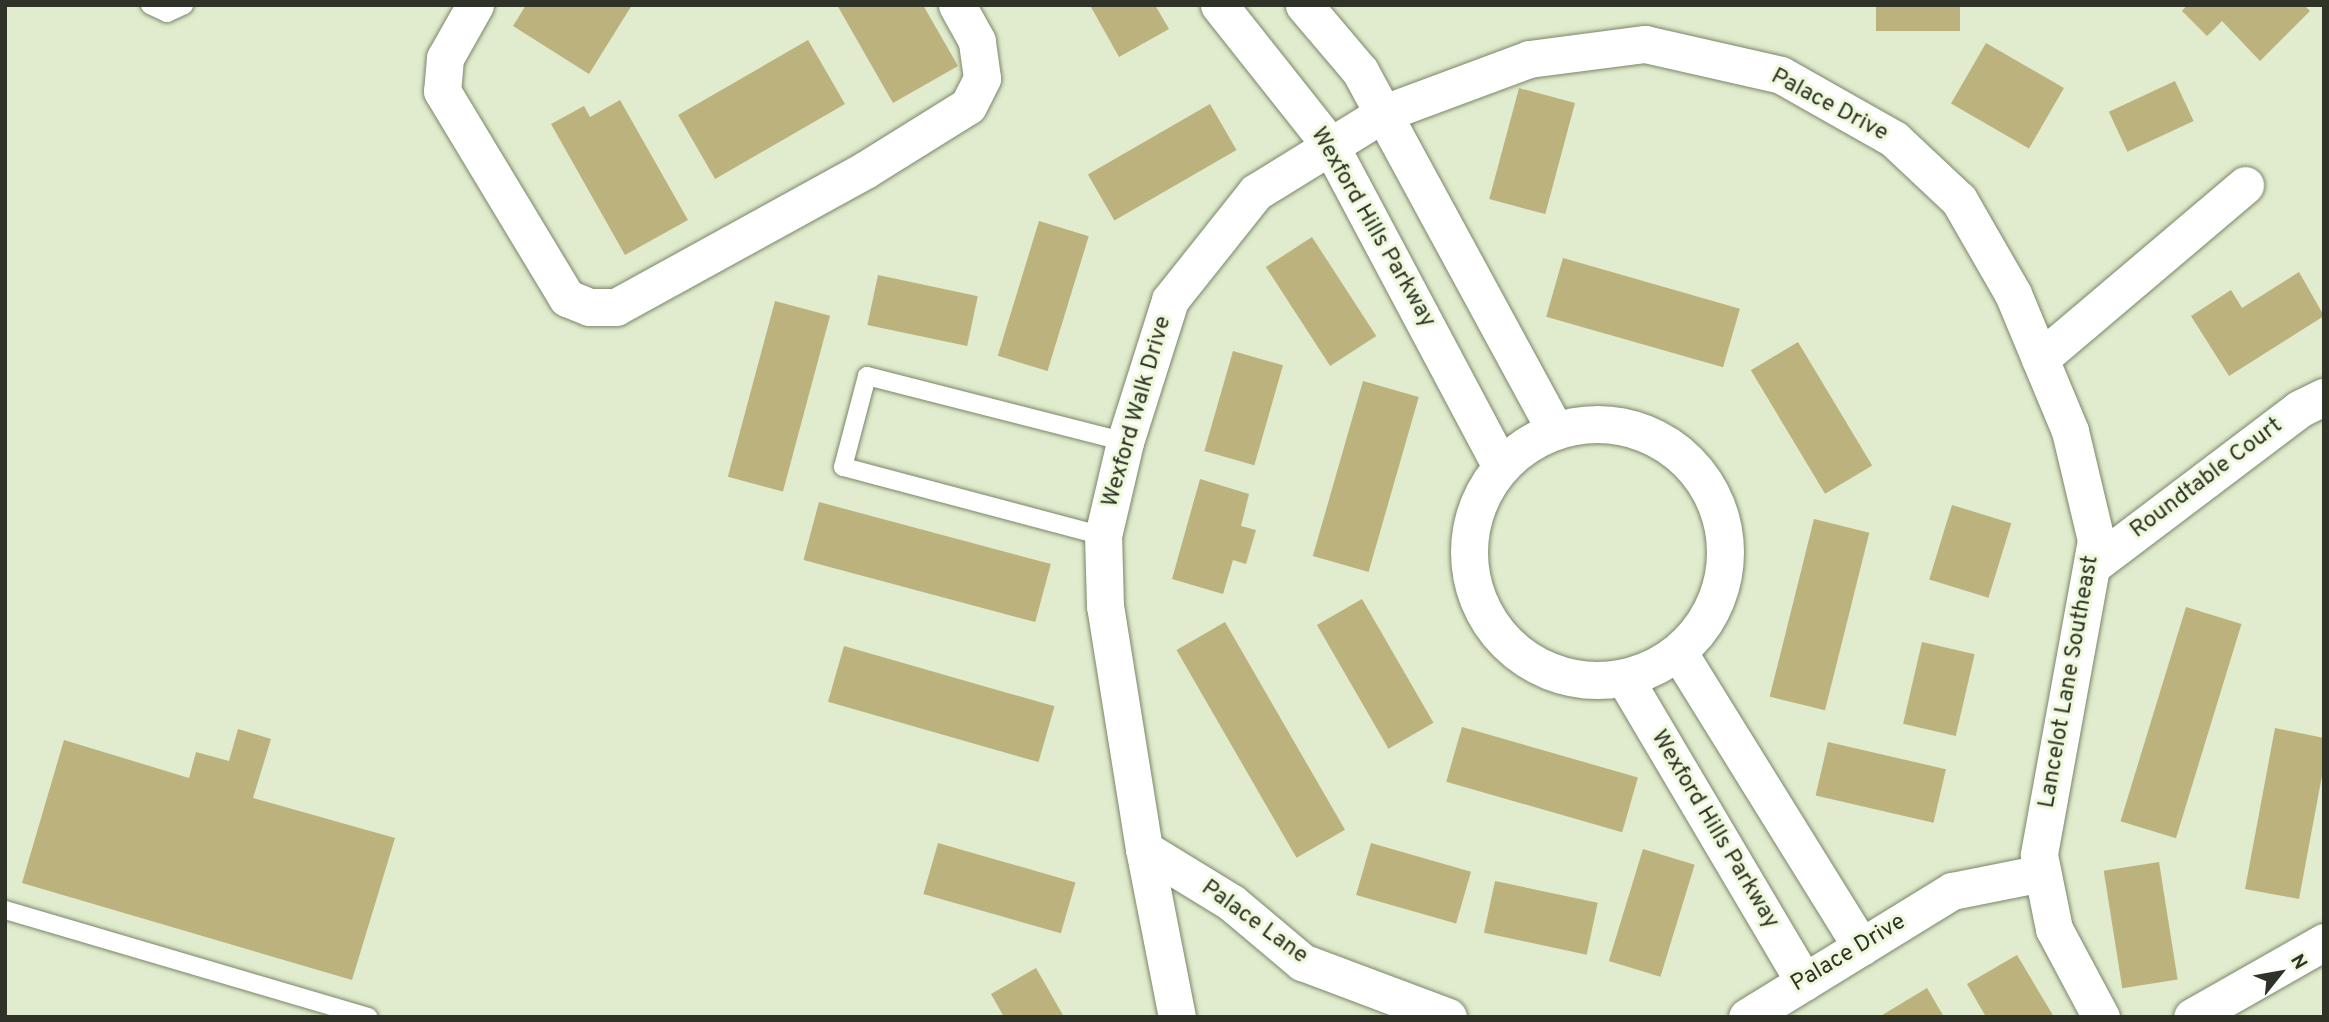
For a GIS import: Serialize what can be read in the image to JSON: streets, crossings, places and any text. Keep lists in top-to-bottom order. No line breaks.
{"streets":{"street":["Palace Drive","Wexford Hills Parkway","Wexford Walk Drive","Roundtable Court","Lancelot Lane Southeast","Palace Lane"]},"crossings":[["Palace Drive","Wexford Hills Parkway"],["Palace Drive","Wexford Walk Drive"],["Palace Drive","Lancelot Lane Southeast"],["Wexford Hills Parkway","Wexford Walk Drive"],["Wexford Walk Drive","Palace Lane"],["Roundtable Court","Lancelot Lane Southeast"]],"north":"top right"}
